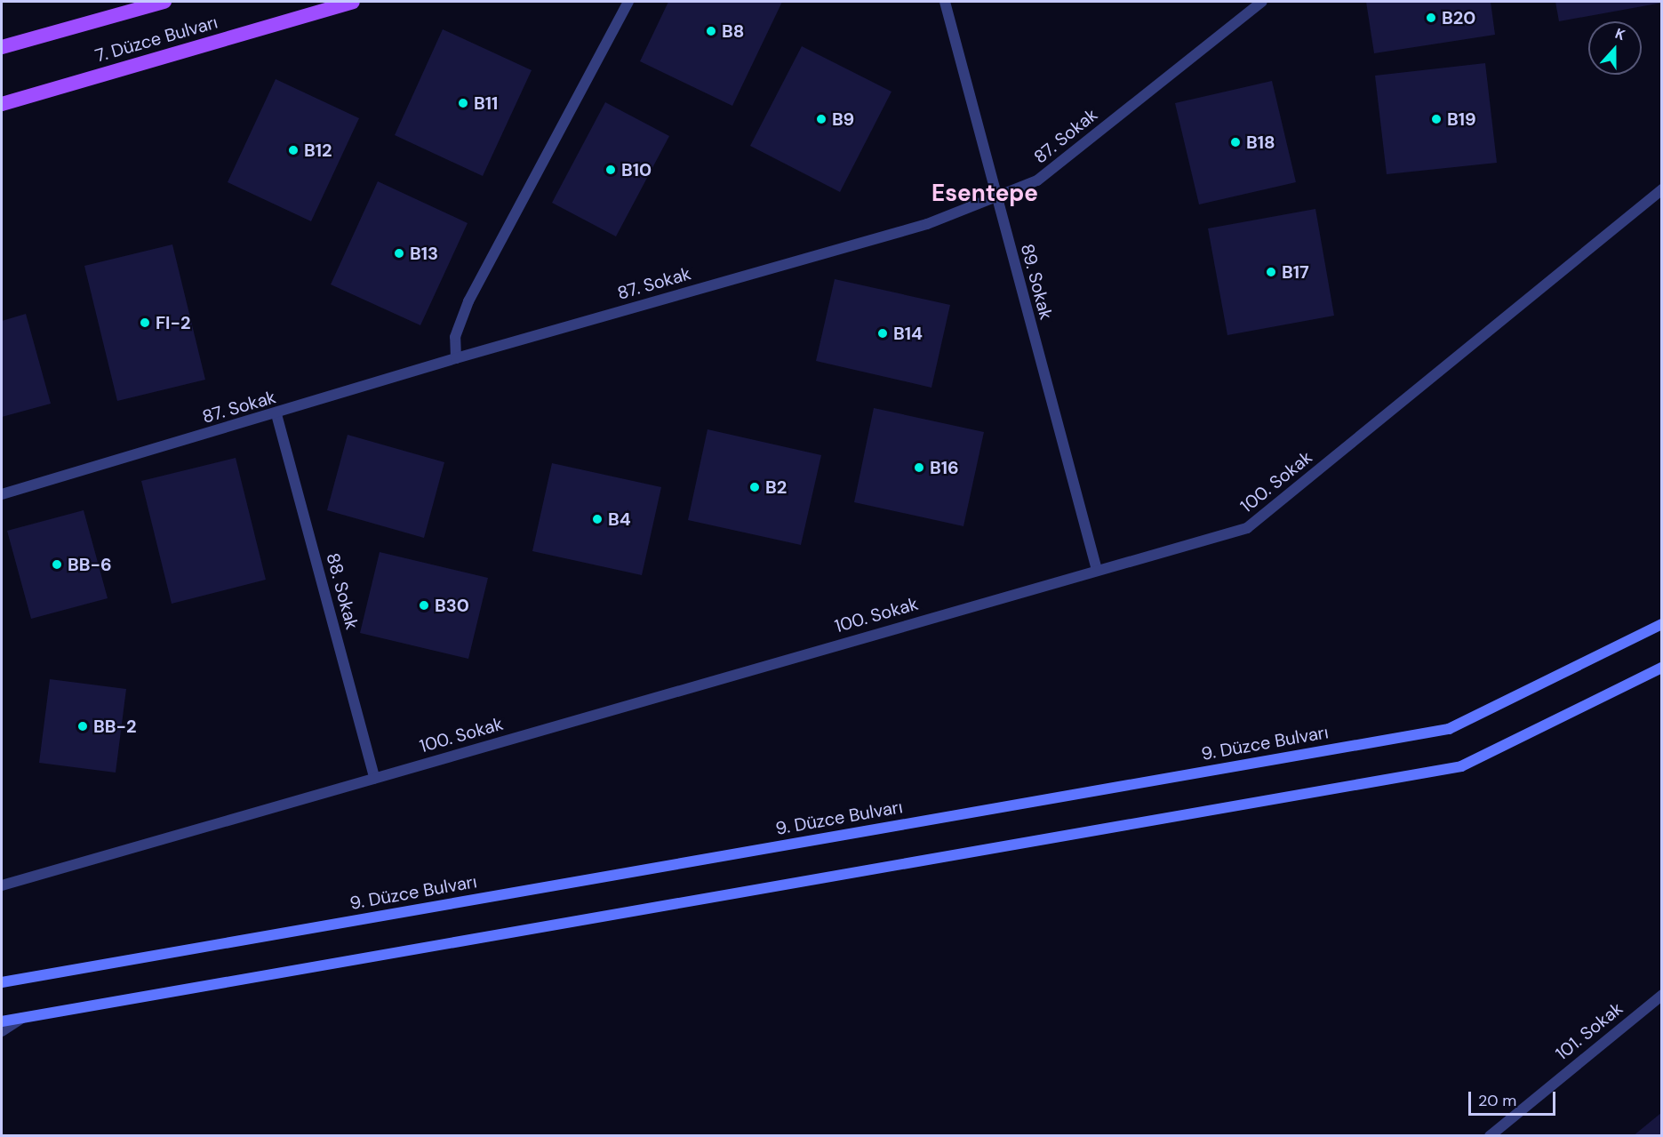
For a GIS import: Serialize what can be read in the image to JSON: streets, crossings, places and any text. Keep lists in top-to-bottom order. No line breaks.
{"streets":{"main road":["7. Düzce Bulvarı","9. Düzce Bulvarı"],"street":["87. Sokak","89. Sokak","100. Sokak","88. Sokak","101. Sokak"]},"crossings":[["87. Sokak","89. Sokak"],["87. Sokak","88. Sokak"],["89. Sokak","100. Sokak"],["100. Sokak","88. Sokak"]],"districts":["Esentepe"],"places":["B20","B8","B11","B9","B19","B18","B12","B10","B13","B17","FI-2","B14","B16","B2","B4","BB-6","B30","BB-2"],"scale_bar":"20 m","north":"top"}
